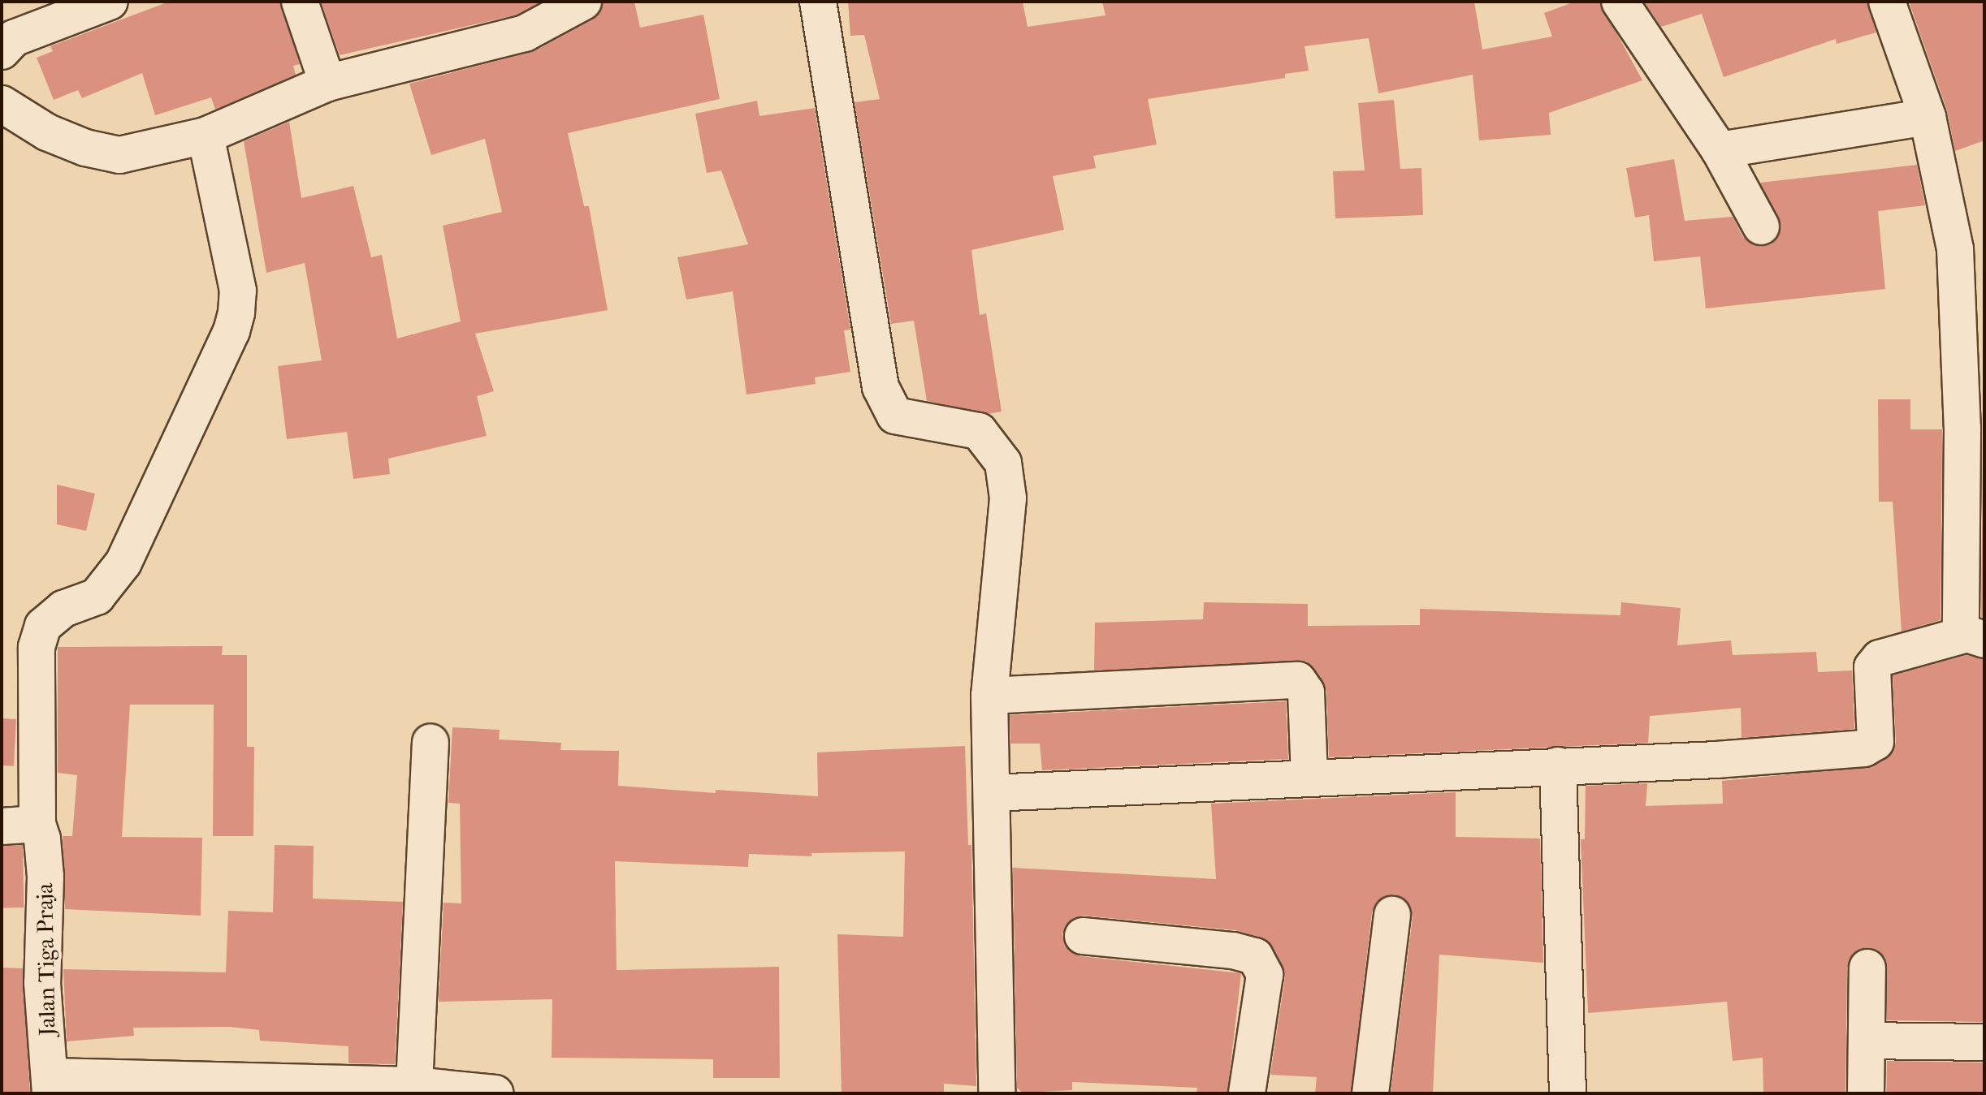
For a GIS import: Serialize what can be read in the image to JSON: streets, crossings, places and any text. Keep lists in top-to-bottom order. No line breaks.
{"streets":{"street":["Jalan Tiga Praja"]}}
